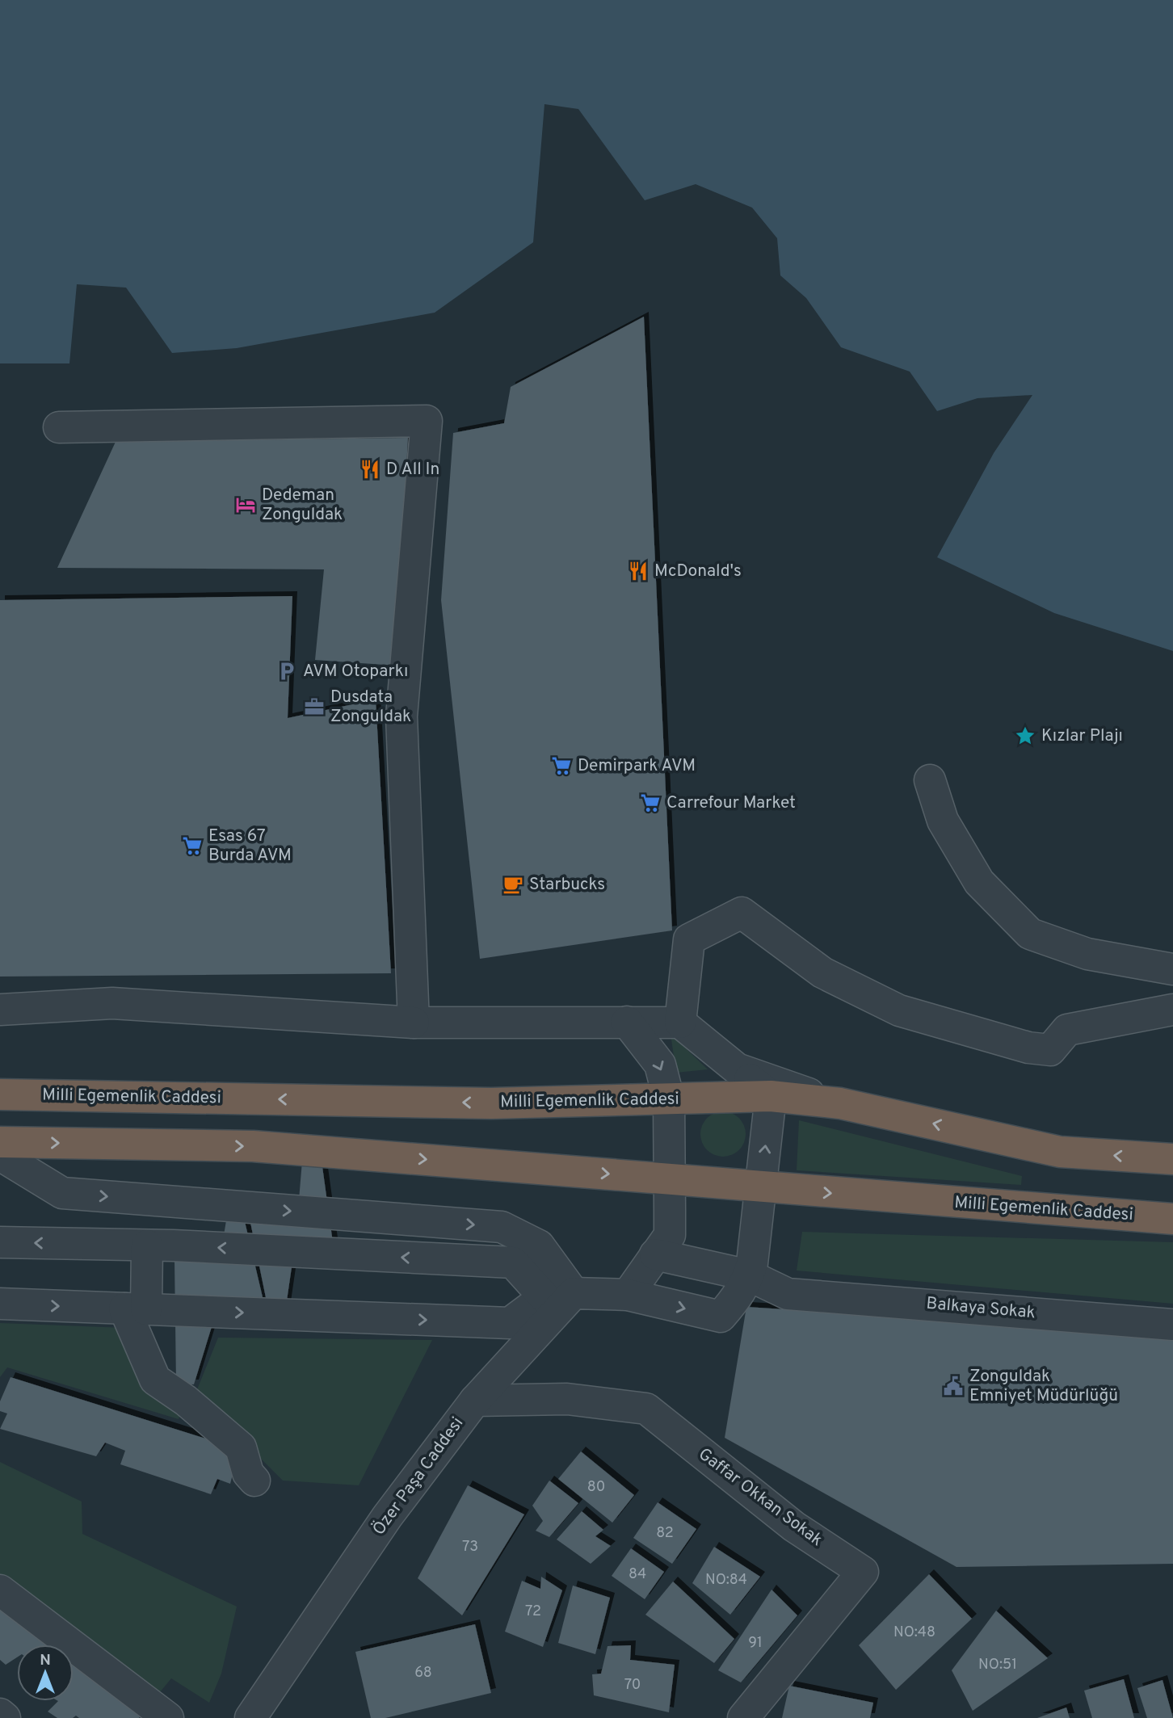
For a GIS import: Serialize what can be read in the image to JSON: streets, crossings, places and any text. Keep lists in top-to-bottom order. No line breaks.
{"streets":{"highway":["Milli Egemenlik Caddesi"],"street":["Balkaya Sokak","Özer Paşa Caddesi","Gaffar Okkan Sokak"]},"crossings":[["Özer Paşa Caddesi","Gaffar Okkan Sokak"]],"places":{"restaurant":["D All In","McDonald's"],"hotel":["Dedeman Zonguldak"],"parking":["AVM Otoparkı"],"office":["Dusdata Zonguldak"],"place":["Kızlar Plajı"],"supermarket":["Demirpark AVM","Carrefour Market","Esas 67 Burda AVM"],"cafe":["Starbucks"],"public building":["Zonguldak Emniyet Müdürlüğü"]},"house_numbers":["80","82","73","84","NO:84","72","NO:48","91","NO:51","68","70"],"north":"top"}
